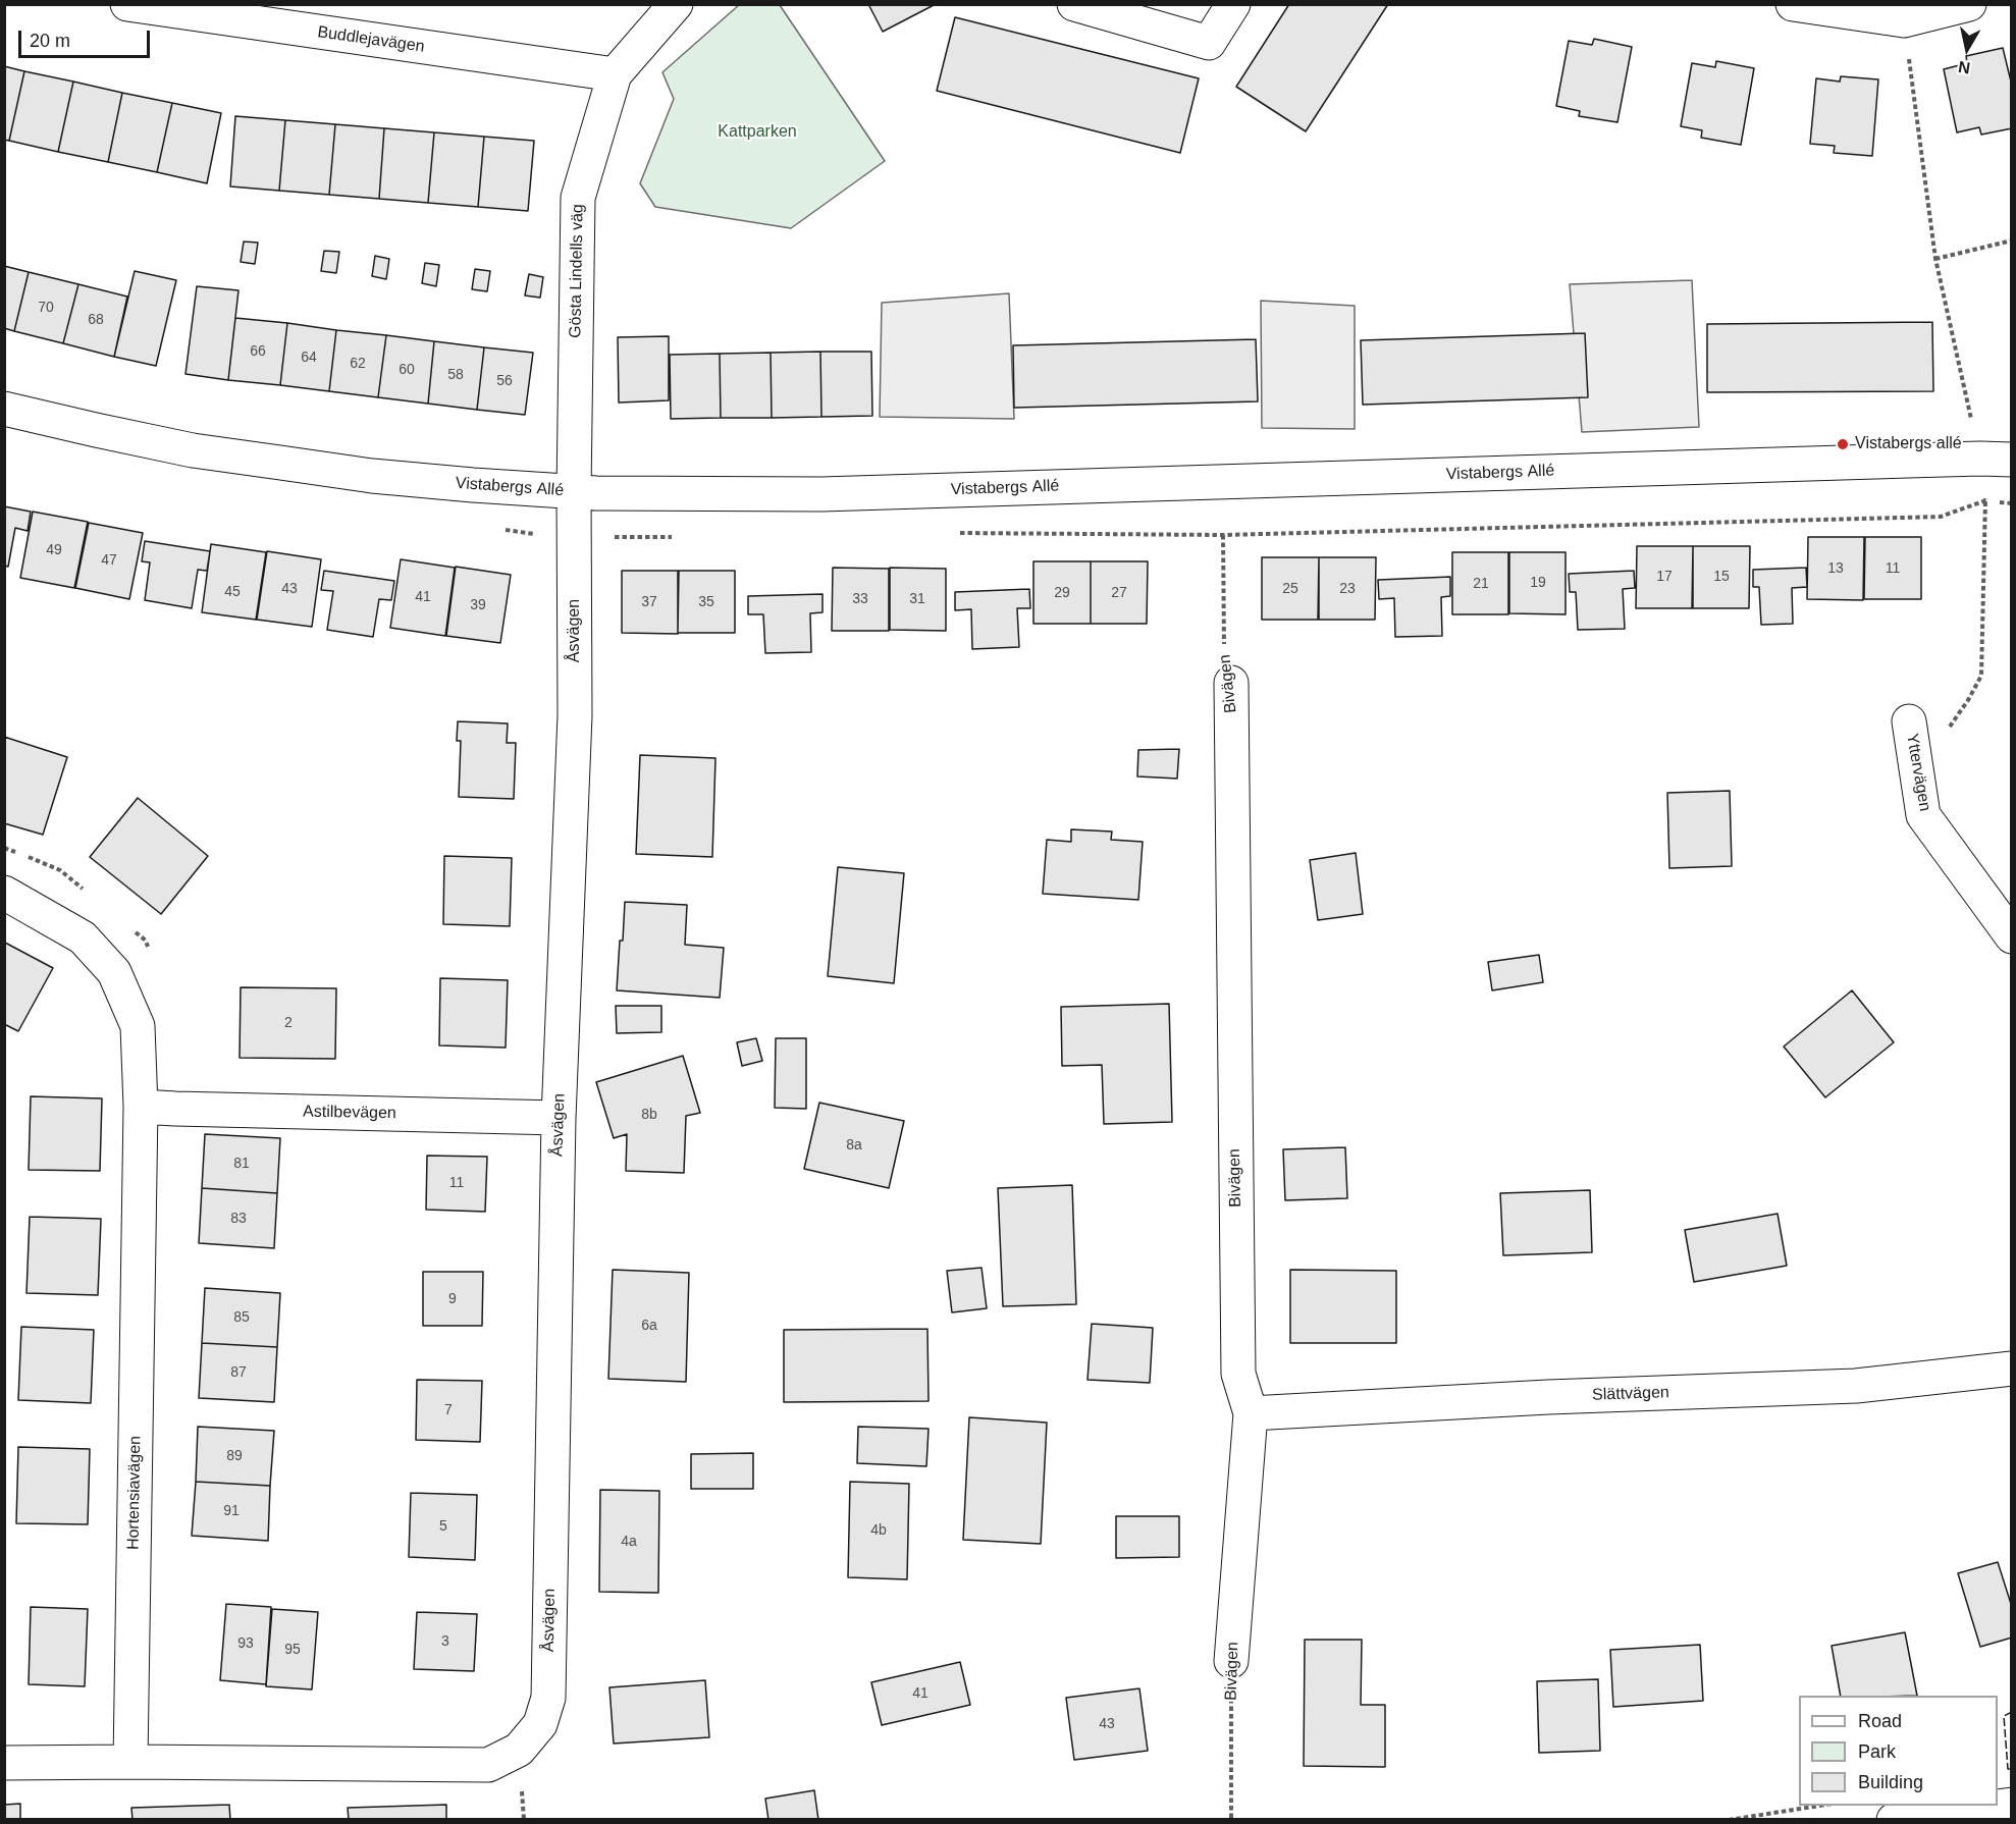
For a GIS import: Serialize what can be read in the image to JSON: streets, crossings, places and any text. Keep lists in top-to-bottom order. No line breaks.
{"streets":{"street":["Buddlejavägen","Gösta Lindells väg","Vistabergs Allé","Åsvägen","Bivägen","Yttervägen","Astilbevägen","Slättvägen","Hortensiavägen"]},"crossings":[["Buddlejavägen","Gösta Lindells väg"],["Gösta Lindells väg","Vistabergs Allé"],["Gösta Lindells väg","Åsvägen"],["Vistabergs Allé","Åsvägen"],["Åsvägen","Astilbevägen"],["Åsvägen","Hortensiavägen"],["Bivägen","Slättvägen"],["Astilbevägen","Hortensiavägen"]],"parks":["Kattparken"],"places":["Vistabergs allé"],"house_numbers":["70","68","66","64","62","60","58","56","49","47","13","11","17","15","19","21","43","25","23","45","29","27","41","33","31","37","35","39","2","8b","8a","81","11","83","9","85","6a","87","7","89","91","5","4b","4a","3","93","95","41","43"],"legend":["Road","Park","Building"],"scale_bar":"20 m","north":"bottom"}
